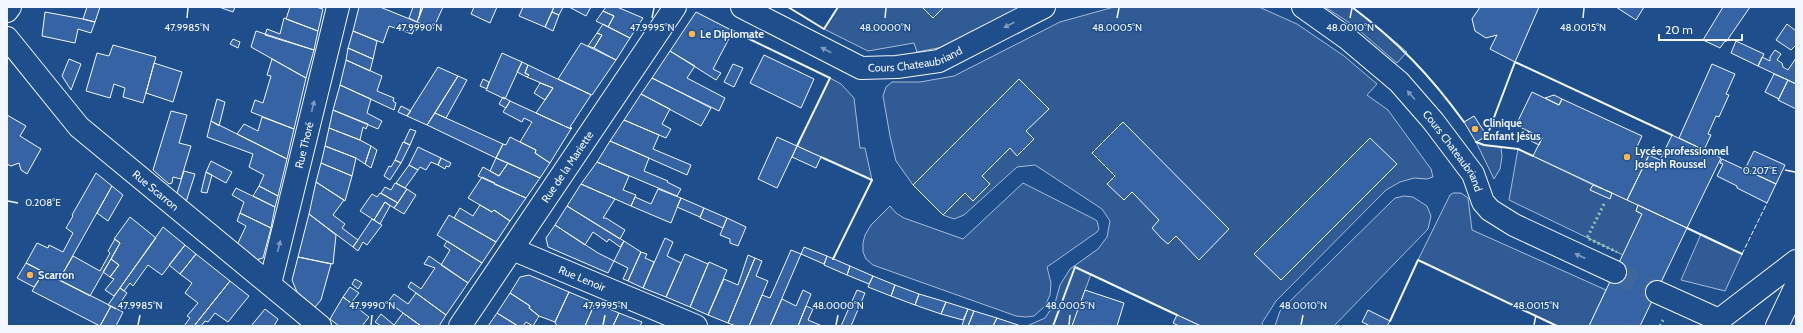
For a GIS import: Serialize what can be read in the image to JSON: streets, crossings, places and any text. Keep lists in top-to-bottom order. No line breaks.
{"streets":{"street":["Cours Chateaubriand","Rue Thoré","Rue de la Mariette","Rue Scarron","Rue Lenoir"]},"crossings":[["Rue Thoré","Rue Scarron"],["Rue de la Mariette","Rue Lenoir"]],"one_way":["Cours Chateaubriand","Rue Thoré"],"places":["Le Diplomate","Clinique Enfant Jésus","Lycée professionnel Joseph Roussel","Scarron"],"scale_bar":"20 m","coordinates":["47.9990°N","48.0010°N","47.9985°N","47.9995°N","48.0000°N","48.0005°N","48.0015°N","0.207°E","0.208°E"]}
